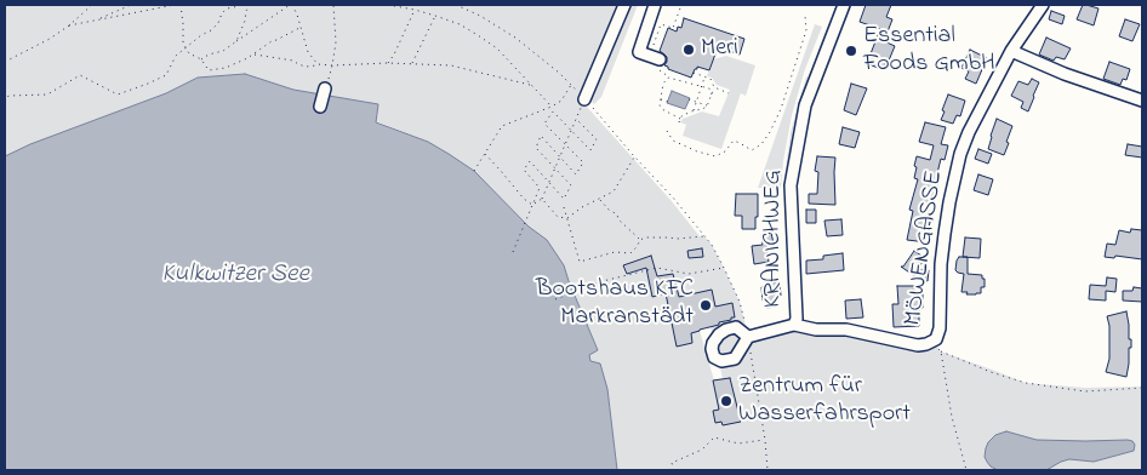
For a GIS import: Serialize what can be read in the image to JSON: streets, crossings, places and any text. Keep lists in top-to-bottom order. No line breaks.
{"streets":{"street":["KRANICHWEG","MÖWENGASSE"]},"crossings":[["KRANICHWEG","MÖWENGASSE"]],"water":["Kulkwitzer See"],"places":["Meri","Essential Foods GmbH","Bootshaus KFC Markranstädt","Zentrum für Wasserfahrsport"]}
